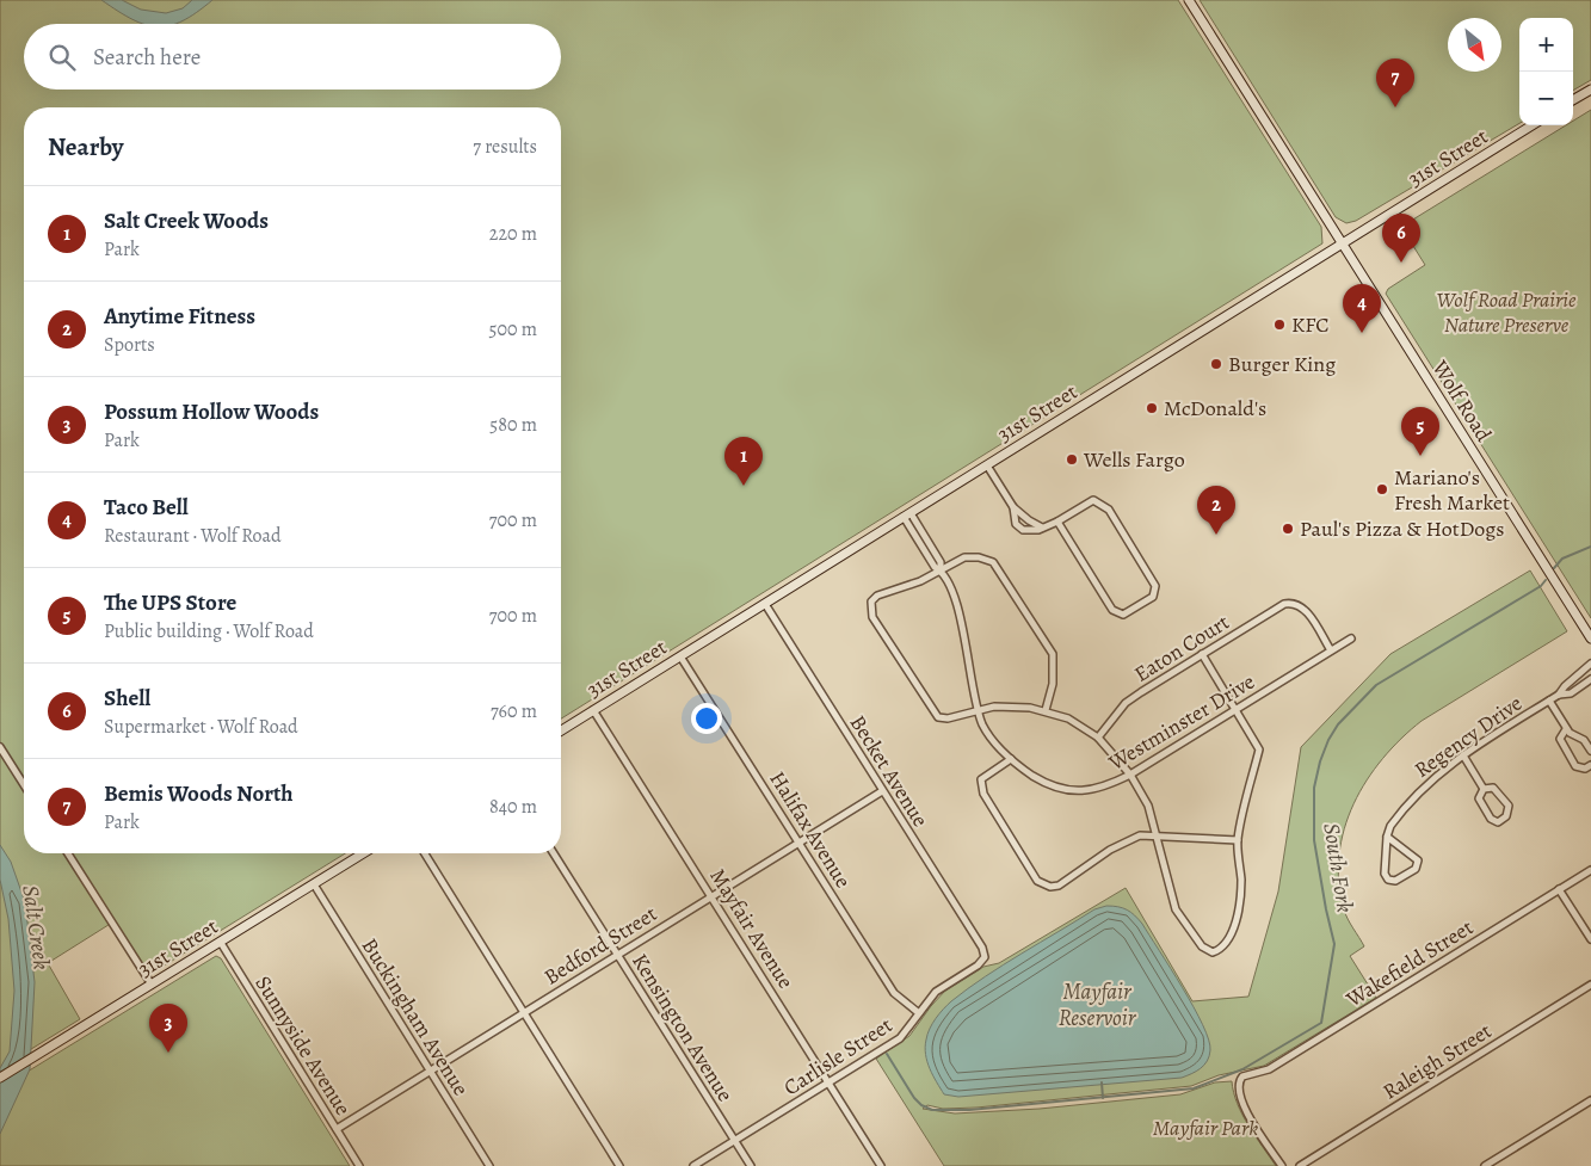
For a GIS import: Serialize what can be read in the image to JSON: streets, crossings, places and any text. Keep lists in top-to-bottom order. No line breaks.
{"streets":{"main road":["31st Street","Wolf Road"],"street":["Eaton Court","Westminster Drive","Regency Drive","Becket Avenue","Halifax Avenue","Mayfair Avenue","Bedford Street","Wakefield Street","Buckingham Avenue","Kensington Avenue","Sunnyside Avenue","Carlisle Street","Raleigh Street"]},"crossings":[["31st Street","Wolf Road"],["31st Street","Westminster Drive"],["31st Street","Becket Avenue"],["31st Street","Halifax Avenue"],["31st Street","Mayfair Avenue"],["31st Street","Buckingham Avenue"],["31st Street","Sunnyside Avenue"],["Eaton Court","Westminster Drive"],["Becket Avenue","Bedford Street"],["Becket Avenue","Carlisle Street"],["Halifax Avenue","Bedford Street"],["Halifax Avenue","Carlisle Street"],["Mayfair Avenue","Bedford Street"],["Mayfair Avenue","Carlisle Street"],["Bedford Street","Buckingham Avenue"],["Bedford Street","Kensington Avenue"],["Bedford Street","Sunnyside Avenue"],["Kensington Avenue","Carlisle Street"]],"water":["South Fork","Salt Creek","Mayfair Reservoir"],"parks":["Wolf Road Prairie Nature Preserve","Mayfair Park"],"places":["KFC","Burger King","McDonald's","Wells Fargo","Mariano's Fresh Market","Paul's Pizza & HotDogs"],"north":"bottom right","page":{"map_buttons":["+","−"],"search":"Search here","pins":["7","6","4","5","1","2","3"],"heading":["Nearby","7 results"],"list":[{"mark":"1","name":"Salt Creek Woods","note":"Park","value":"220 m"},{"mark":"2","name":"Anytime Fitness","note":"Sports","value":"500 m"},{"mark":"3","name":"Possum Hollow Woods","note":"Park","value":"580 m"},{"mark":"4","name":"Taco Bell","note":"Restaurant · Wolf Road","value":"700 m"},{"mark":"5","name":"The UPS Store","note":"Public building · Wolf Road","value":"700 m"},{"mark":"6","name":"Shell","note":"Supermarket · Wolf Road","value":"760 m"},{"mark":"7","name":"Bemis Woods North","note":"Park","value":"840 m"}]}}
